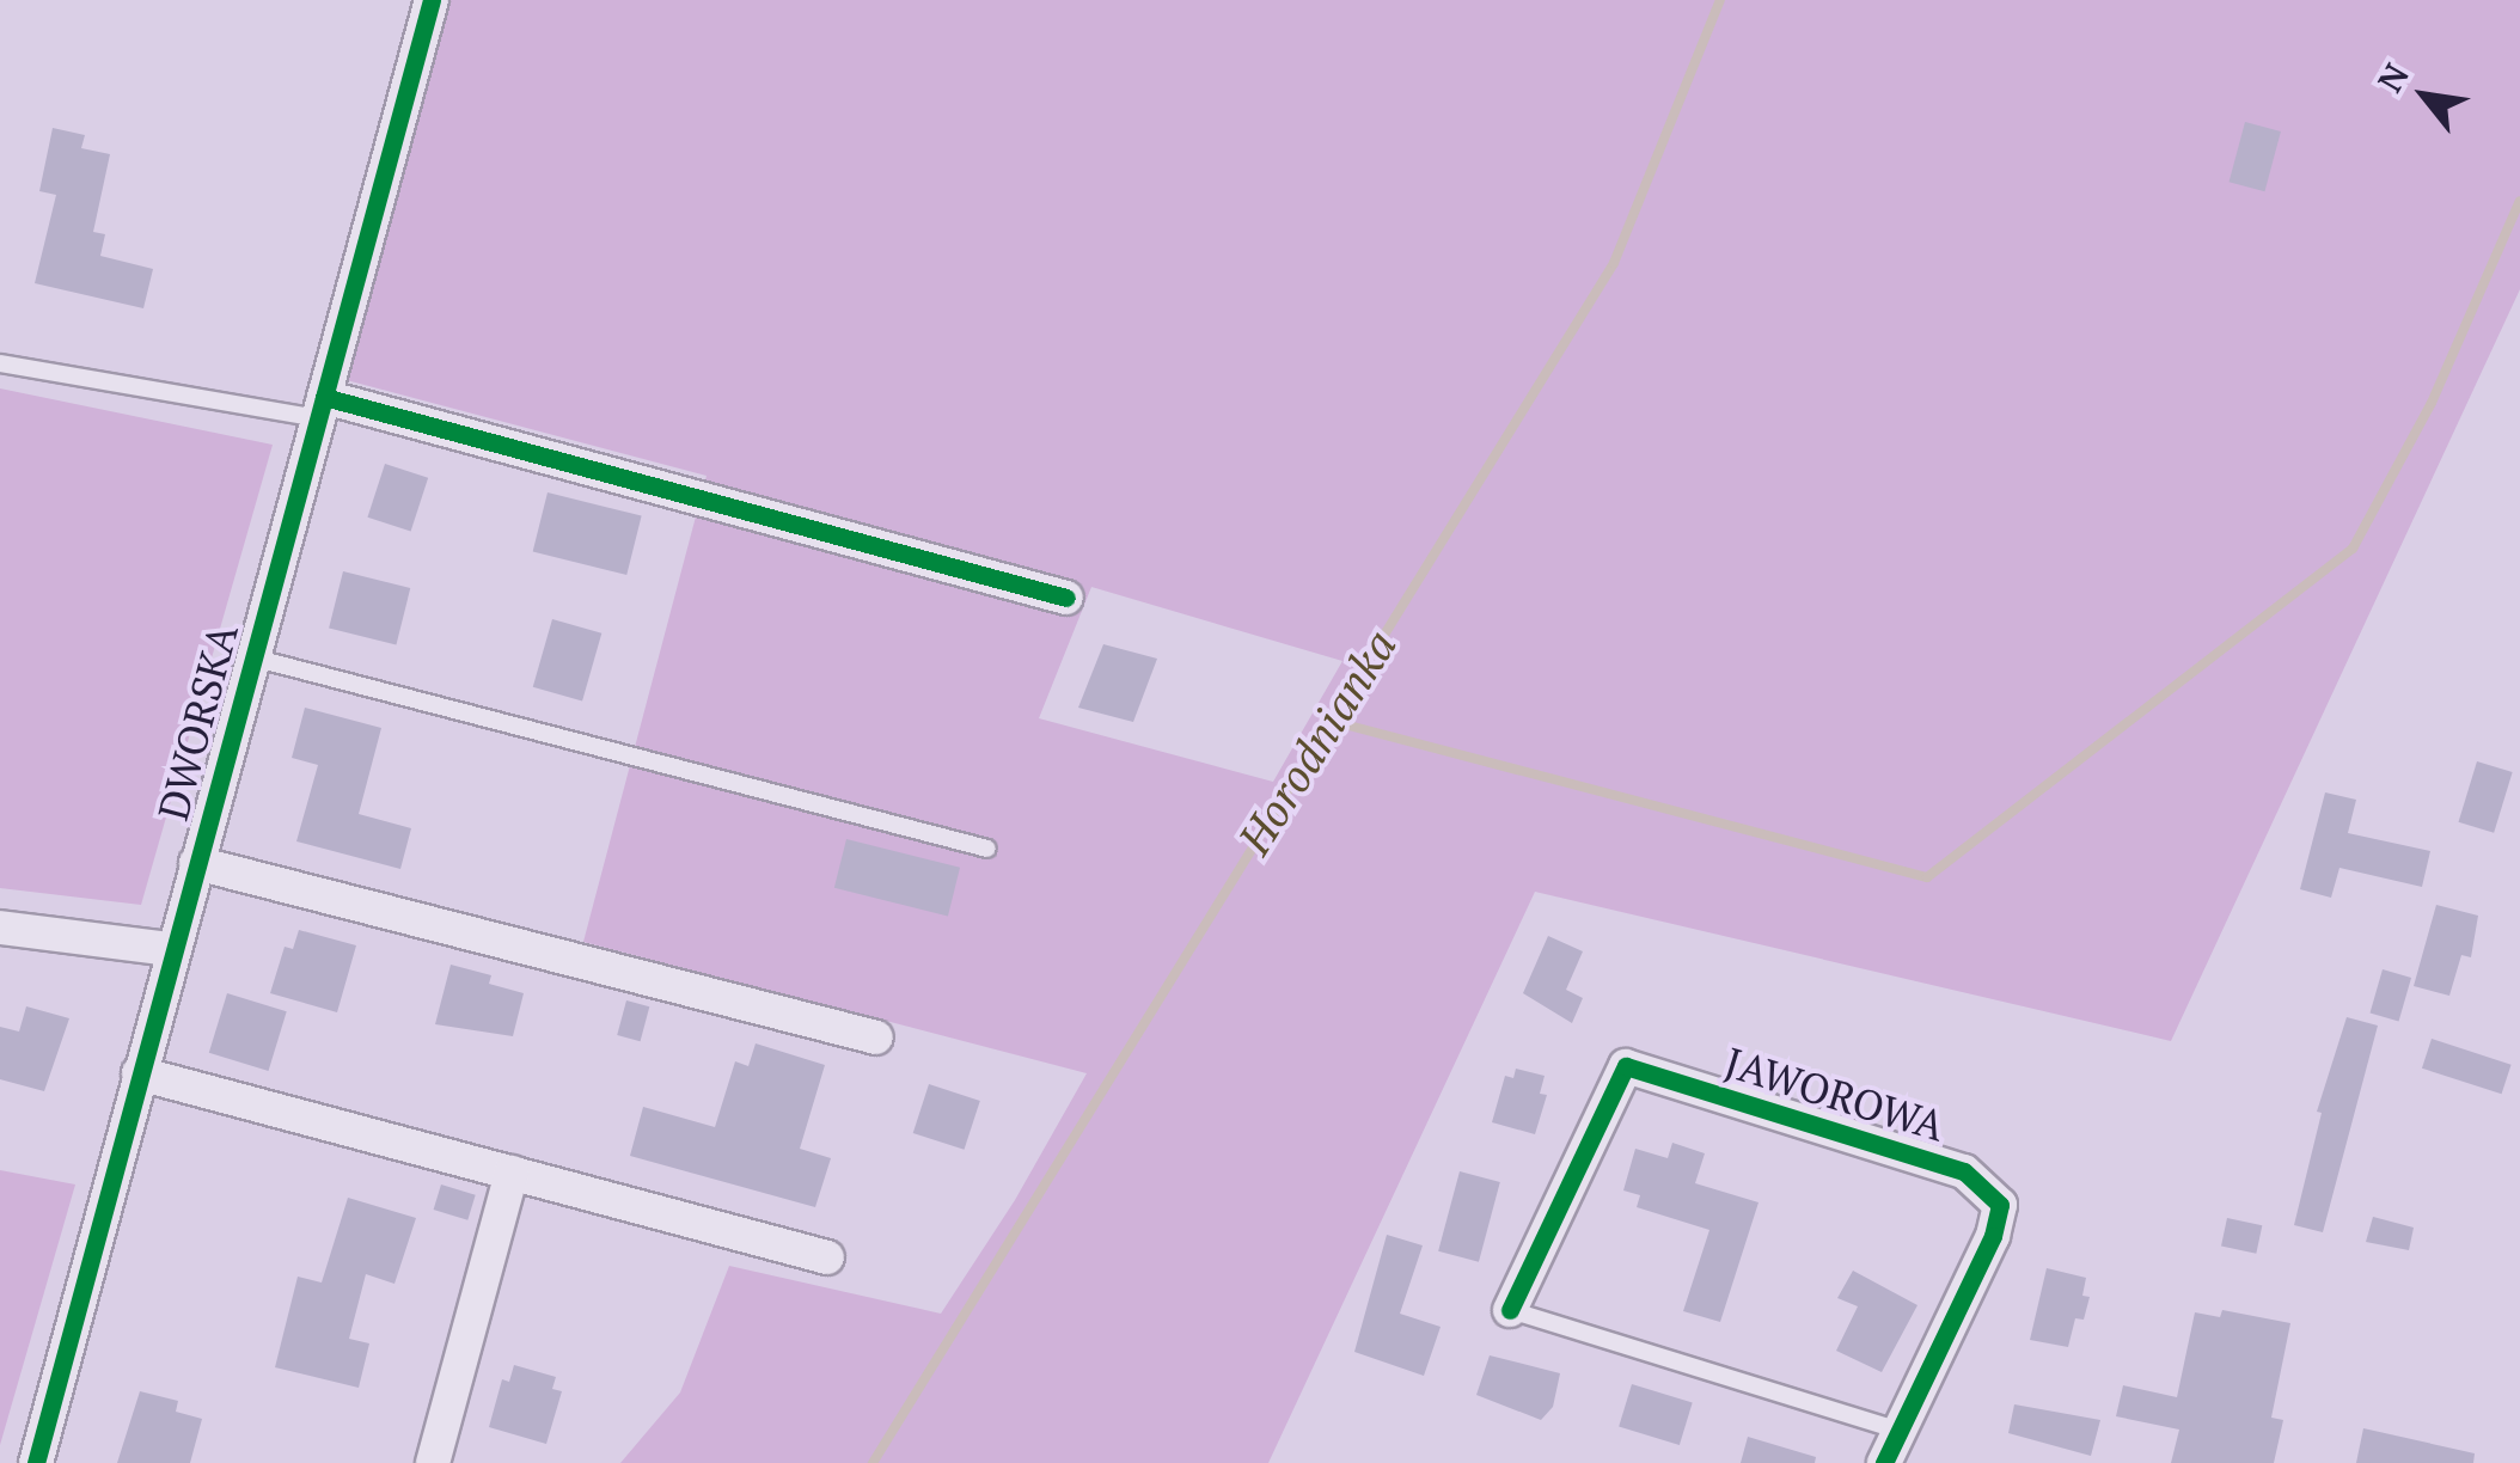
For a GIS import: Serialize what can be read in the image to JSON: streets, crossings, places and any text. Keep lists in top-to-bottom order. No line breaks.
{"streets":{"street":["DWORSKA","JAWOROWA"]},"water":["Horodnianka"],"north":"top left"}
